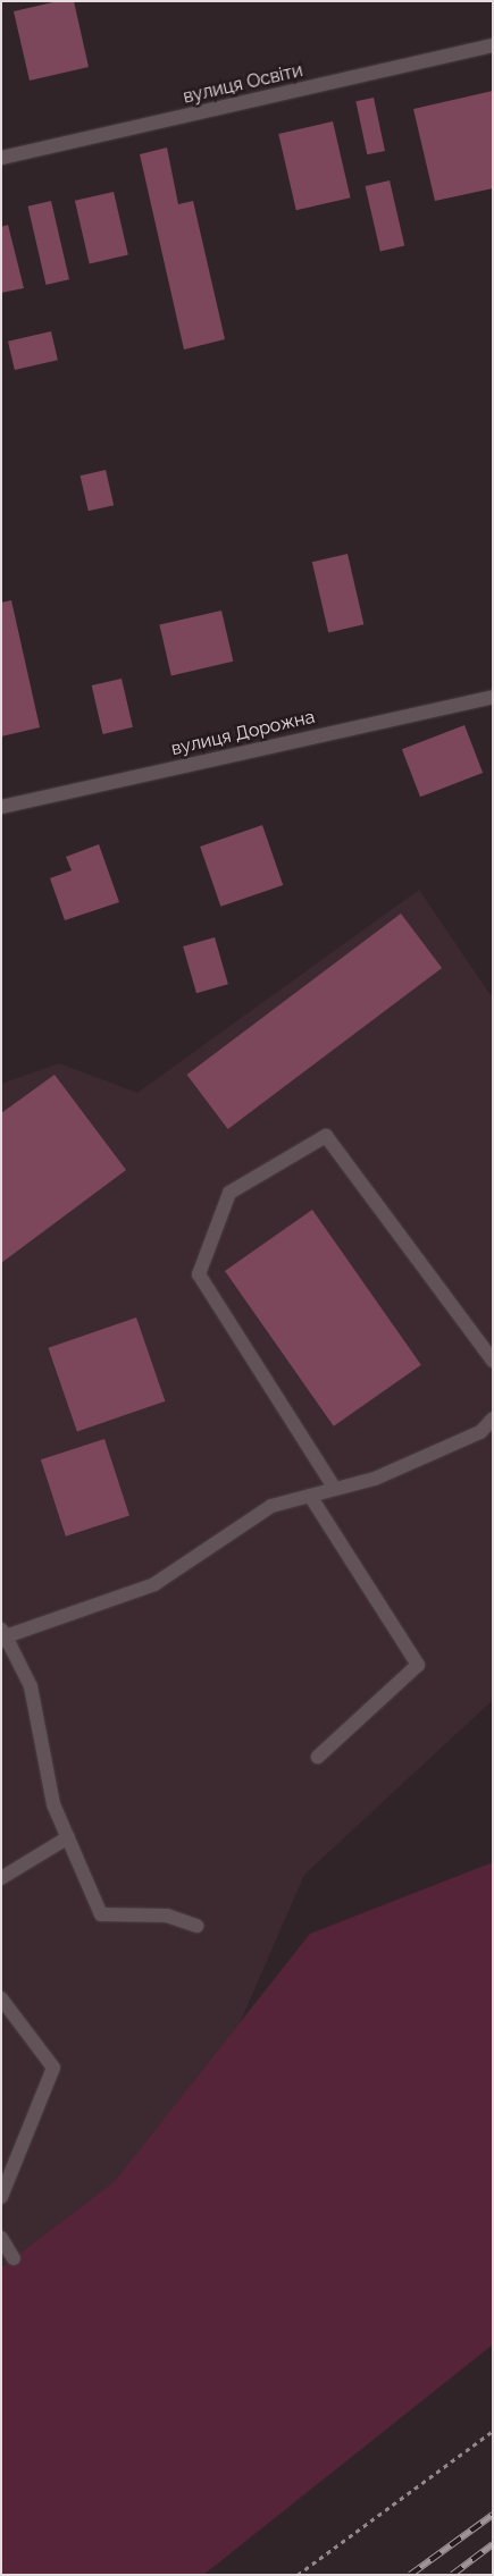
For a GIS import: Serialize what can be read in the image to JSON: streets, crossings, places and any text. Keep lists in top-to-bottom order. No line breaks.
{"streets":{"street":["вулиця Освіти","вулиця Дорожна"]}}
